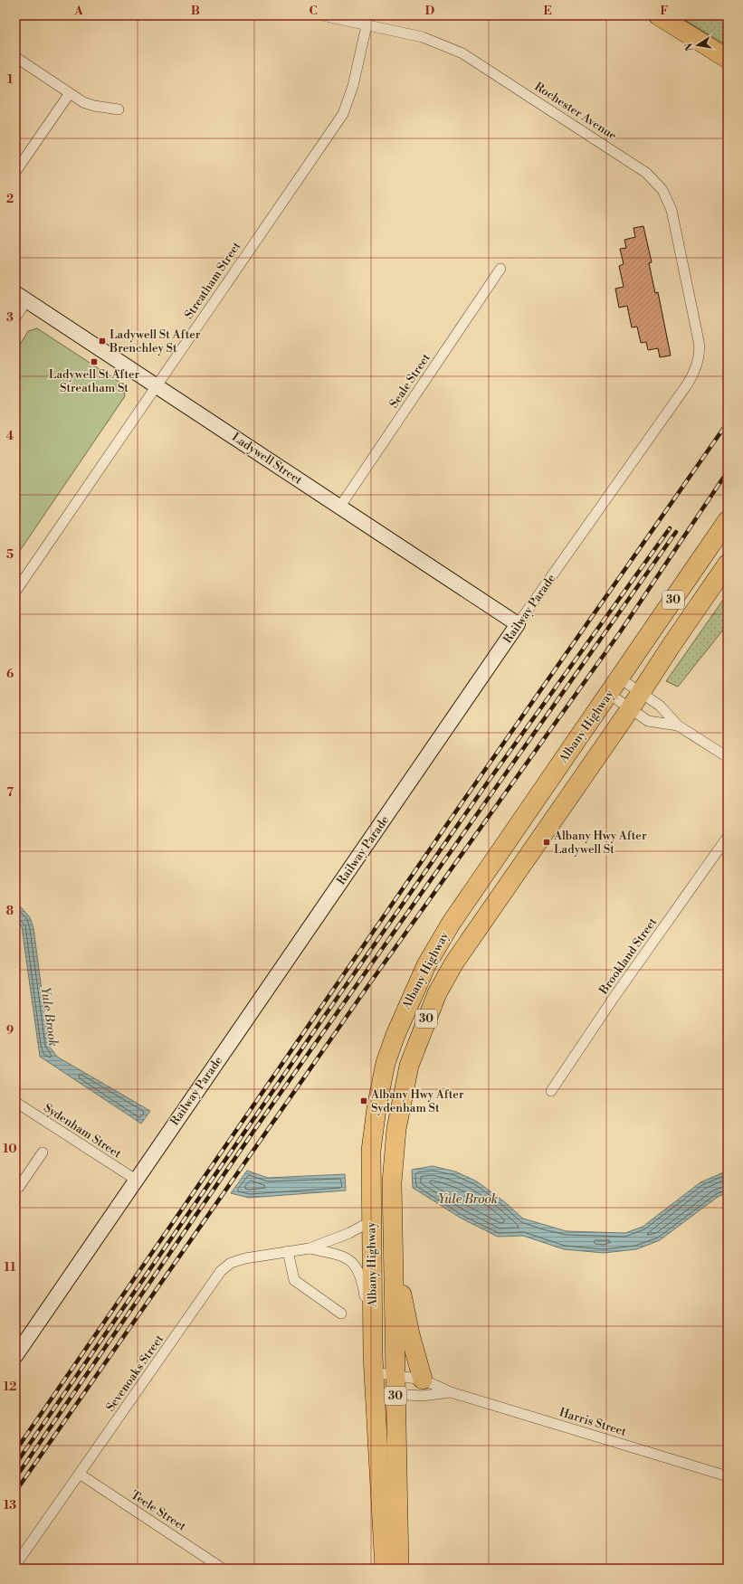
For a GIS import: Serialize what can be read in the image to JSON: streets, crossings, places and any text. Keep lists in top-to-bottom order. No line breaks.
{"streets":{"highway":["30","Albany Highway"],"street":["Rochester Avenue","Streatham Street","Seale Street","Ladywell Street","Railway Parade","Brookland Street","Sydenham Street","Sevenoaks Street","Harris Street","Teele Street"]},"crossings":[["Rochester Avenue","Streatham Street"],["Rochester Avenue","Railway Parade"],["Streatham Street","Ladywell Street"],["Seale Street","Ladywell Street"],["Ladywell Street","Railway Parade"],["Railway Parade","Sydenham Street"],["Albany Highway","Sevenoaks Street"],["Albany Highway","Harris Street"],["Sevenoaks Street","Harris Street"],["Sevenoaks Street","Teele Street"]],"water":["Yule Brook"],"places":{"transit":["Ladywell St After Brenchley St","Ladywell St After Streatham St","Albany Hwy After Ladywell St","Albany Hwy After Sydenham St"]},"north":"left","grid":{"columns":["A","B","C","D","E","F"],"rows":["1","2","3","4","5","6","7","8","9","10","11","12","13"]}}
